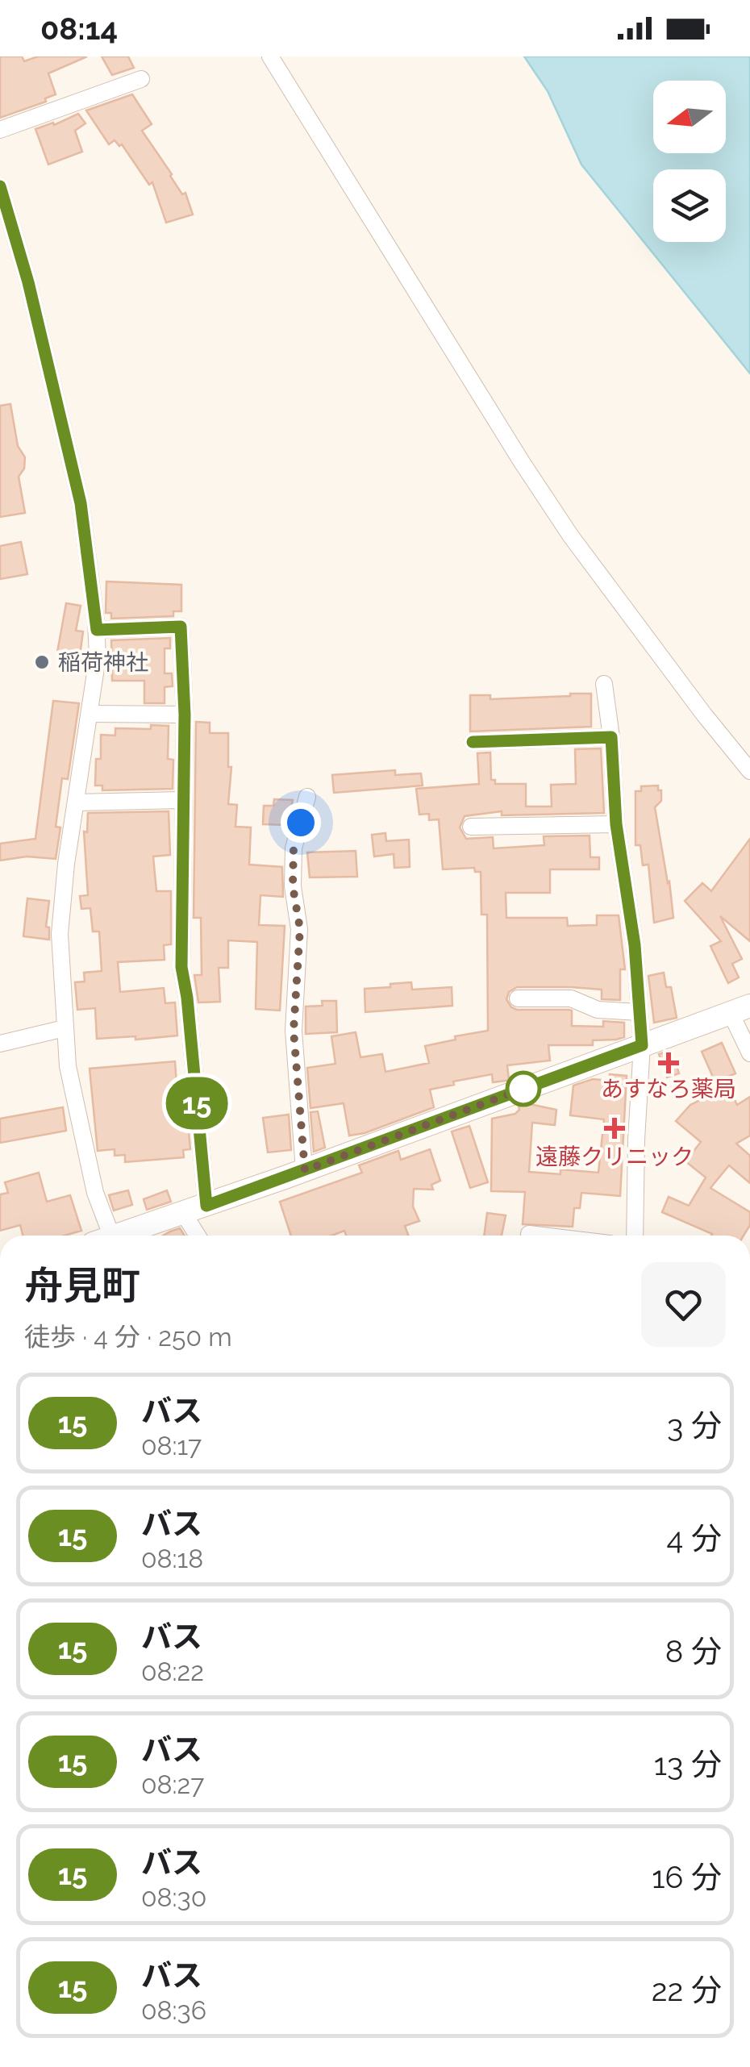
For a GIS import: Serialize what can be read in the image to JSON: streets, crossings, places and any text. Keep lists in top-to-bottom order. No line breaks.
{"places":{"other":["稲荷神社"],"health":["あすなろ薬局","遠藤クリニック"]},"lines":["bus line 15"],"north":"left","page":{"status":"08:14","on_map":"15","heading":["舟見町","徒歩 · 4 分 · 250 m"],"list":[{"mark":"15","name":"バス","note":"08:17","value":"3 分"},{"mark":"15","name":"バス","note":"08:18","value":"4 分"},{"mark":"15","name":"バス","note":"08:22","value":"8 分"},{"mark":"15","name":"バス","note":"08:27","value":"13 分"},{"mark":"15","name":"バス","note":"08:30","value":"16 分"},{"mark":"15","name":"バス","note":"08:36","value":"22 分"}]}}
